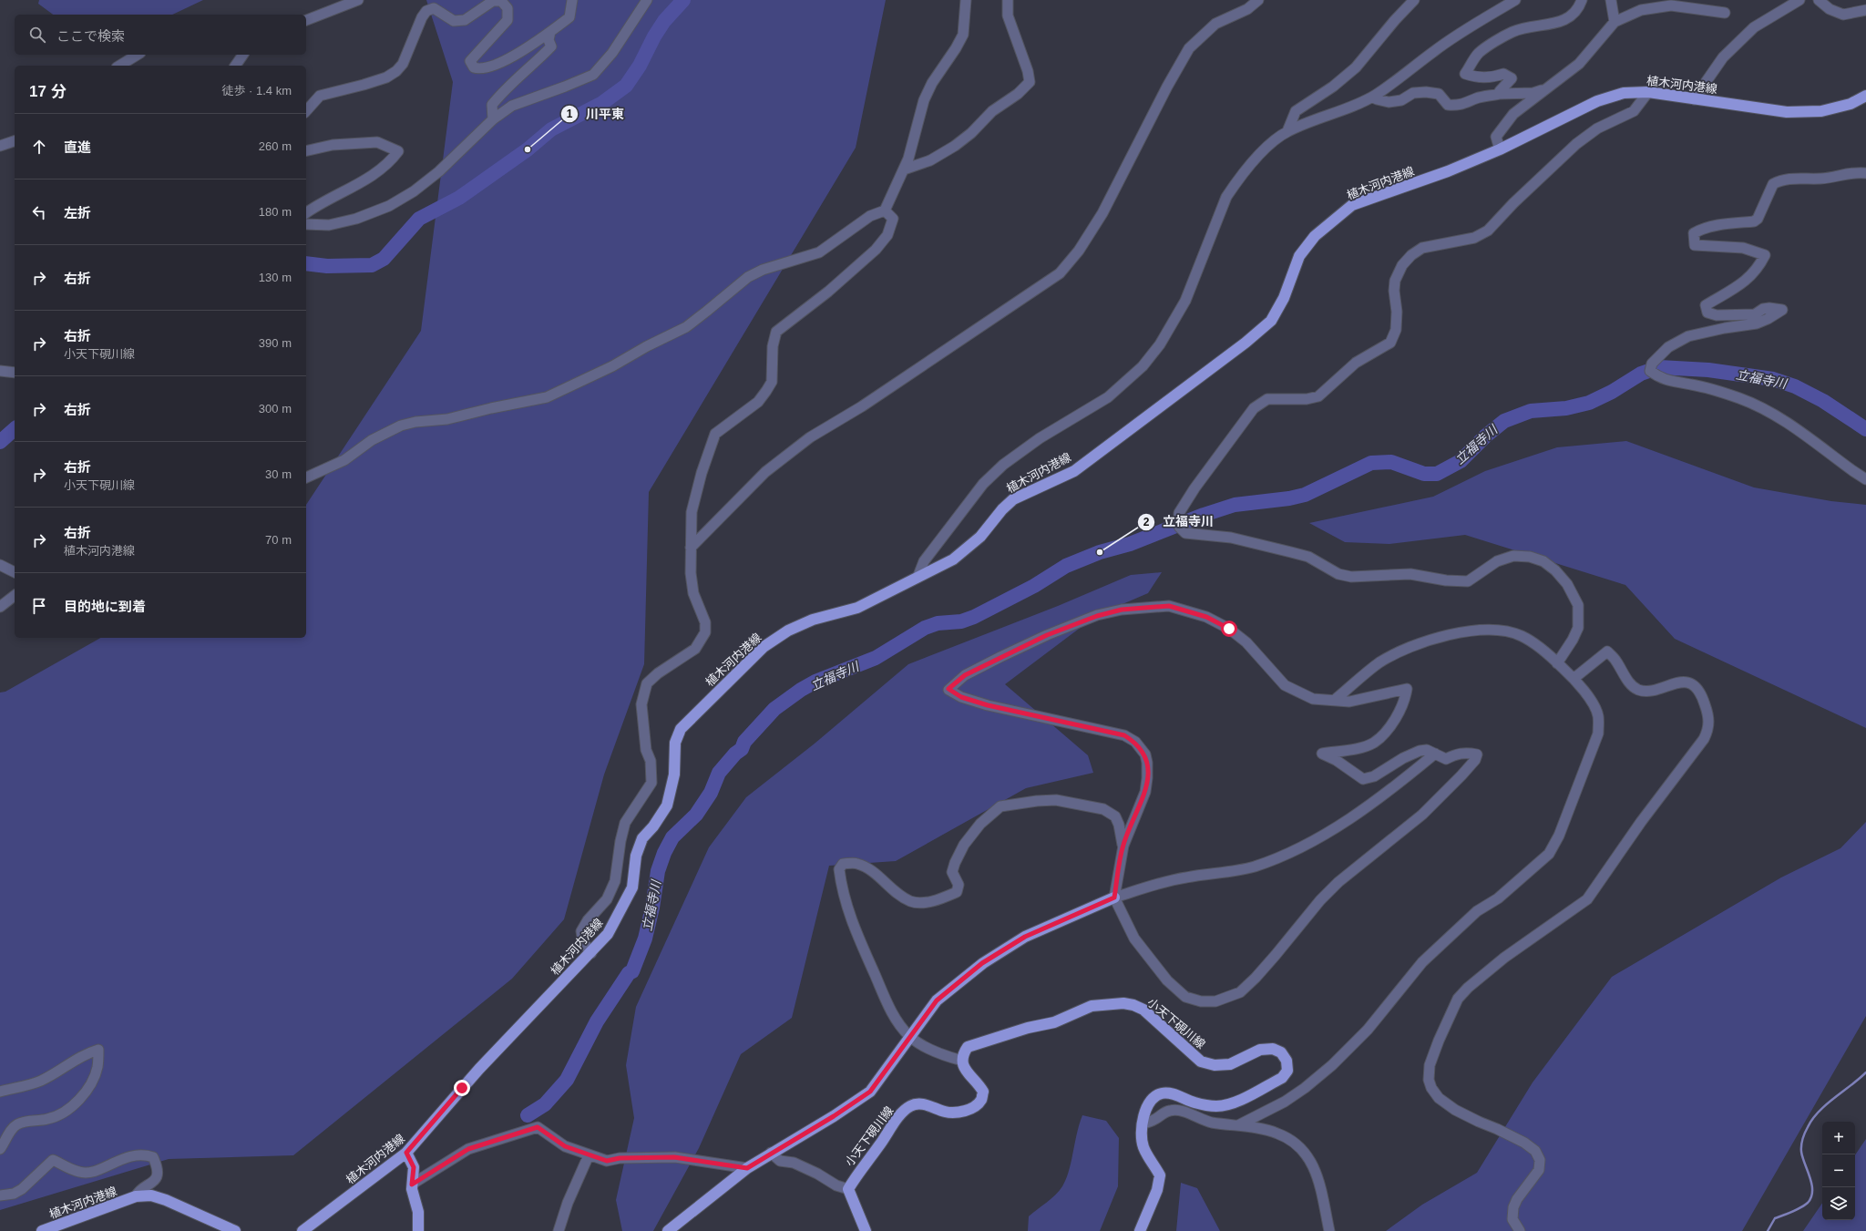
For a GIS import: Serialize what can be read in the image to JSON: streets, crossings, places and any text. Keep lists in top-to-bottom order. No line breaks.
{"streets":{"main road":["植木河内港線","小天下硯川線"]},"water":["立福寺川"],"places":["川平東","立福寺川"],"page":{"search":"ここで検索","heading":["17 分","徒歩 · 1.4 km"],"list":[["直進","260 m"],["左折","180 m"],["右折","130 m"],["右折","小天下硯川線","390 m"],["右折","300 m"],["右折","小天下硯川線","30 m"],["右折","植木河内港線","70 m"],"目的地に到着"],"map_buttons":["+","−"]}}
